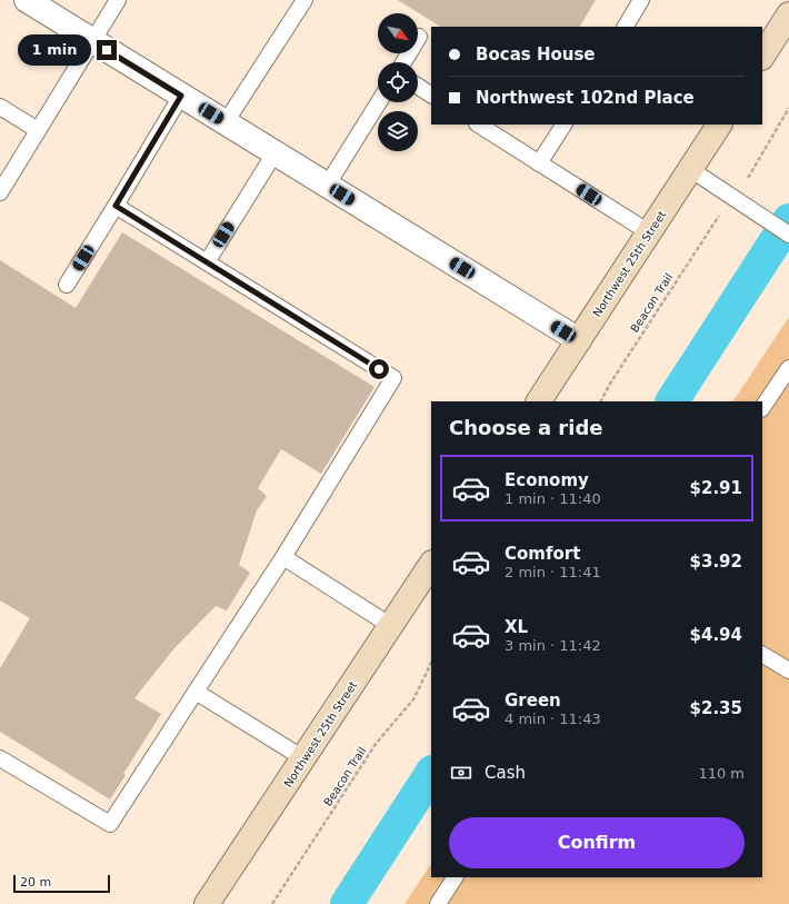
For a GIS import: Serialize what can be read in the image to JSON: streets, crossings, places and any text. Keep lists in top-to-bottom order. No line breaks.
{"streets":{"main road":["Northwest 25th Street"],"path":["Beacon Trail"]},"scale_bar":"20 m","north":"bottom right","page":{"banner":["Bocas House","Northwest 102nd Place"],"bubble":"1 min","heading":"Choose a ride","list":[{"name":"Economy","note":"1 min · 11:40","value":"$2.91"},{"name":"Comfort","note":"2 min · 11:41","value":"$3.92"},{"name":"XL","note":"3 min · 11:42","value":"$4.94"},{"name":"Green","note":"4 min · 11:43","value":"$2.35"}],"pay":["Cash","110 m"],"buttons":"Confirm","scale":"20 m"}}
